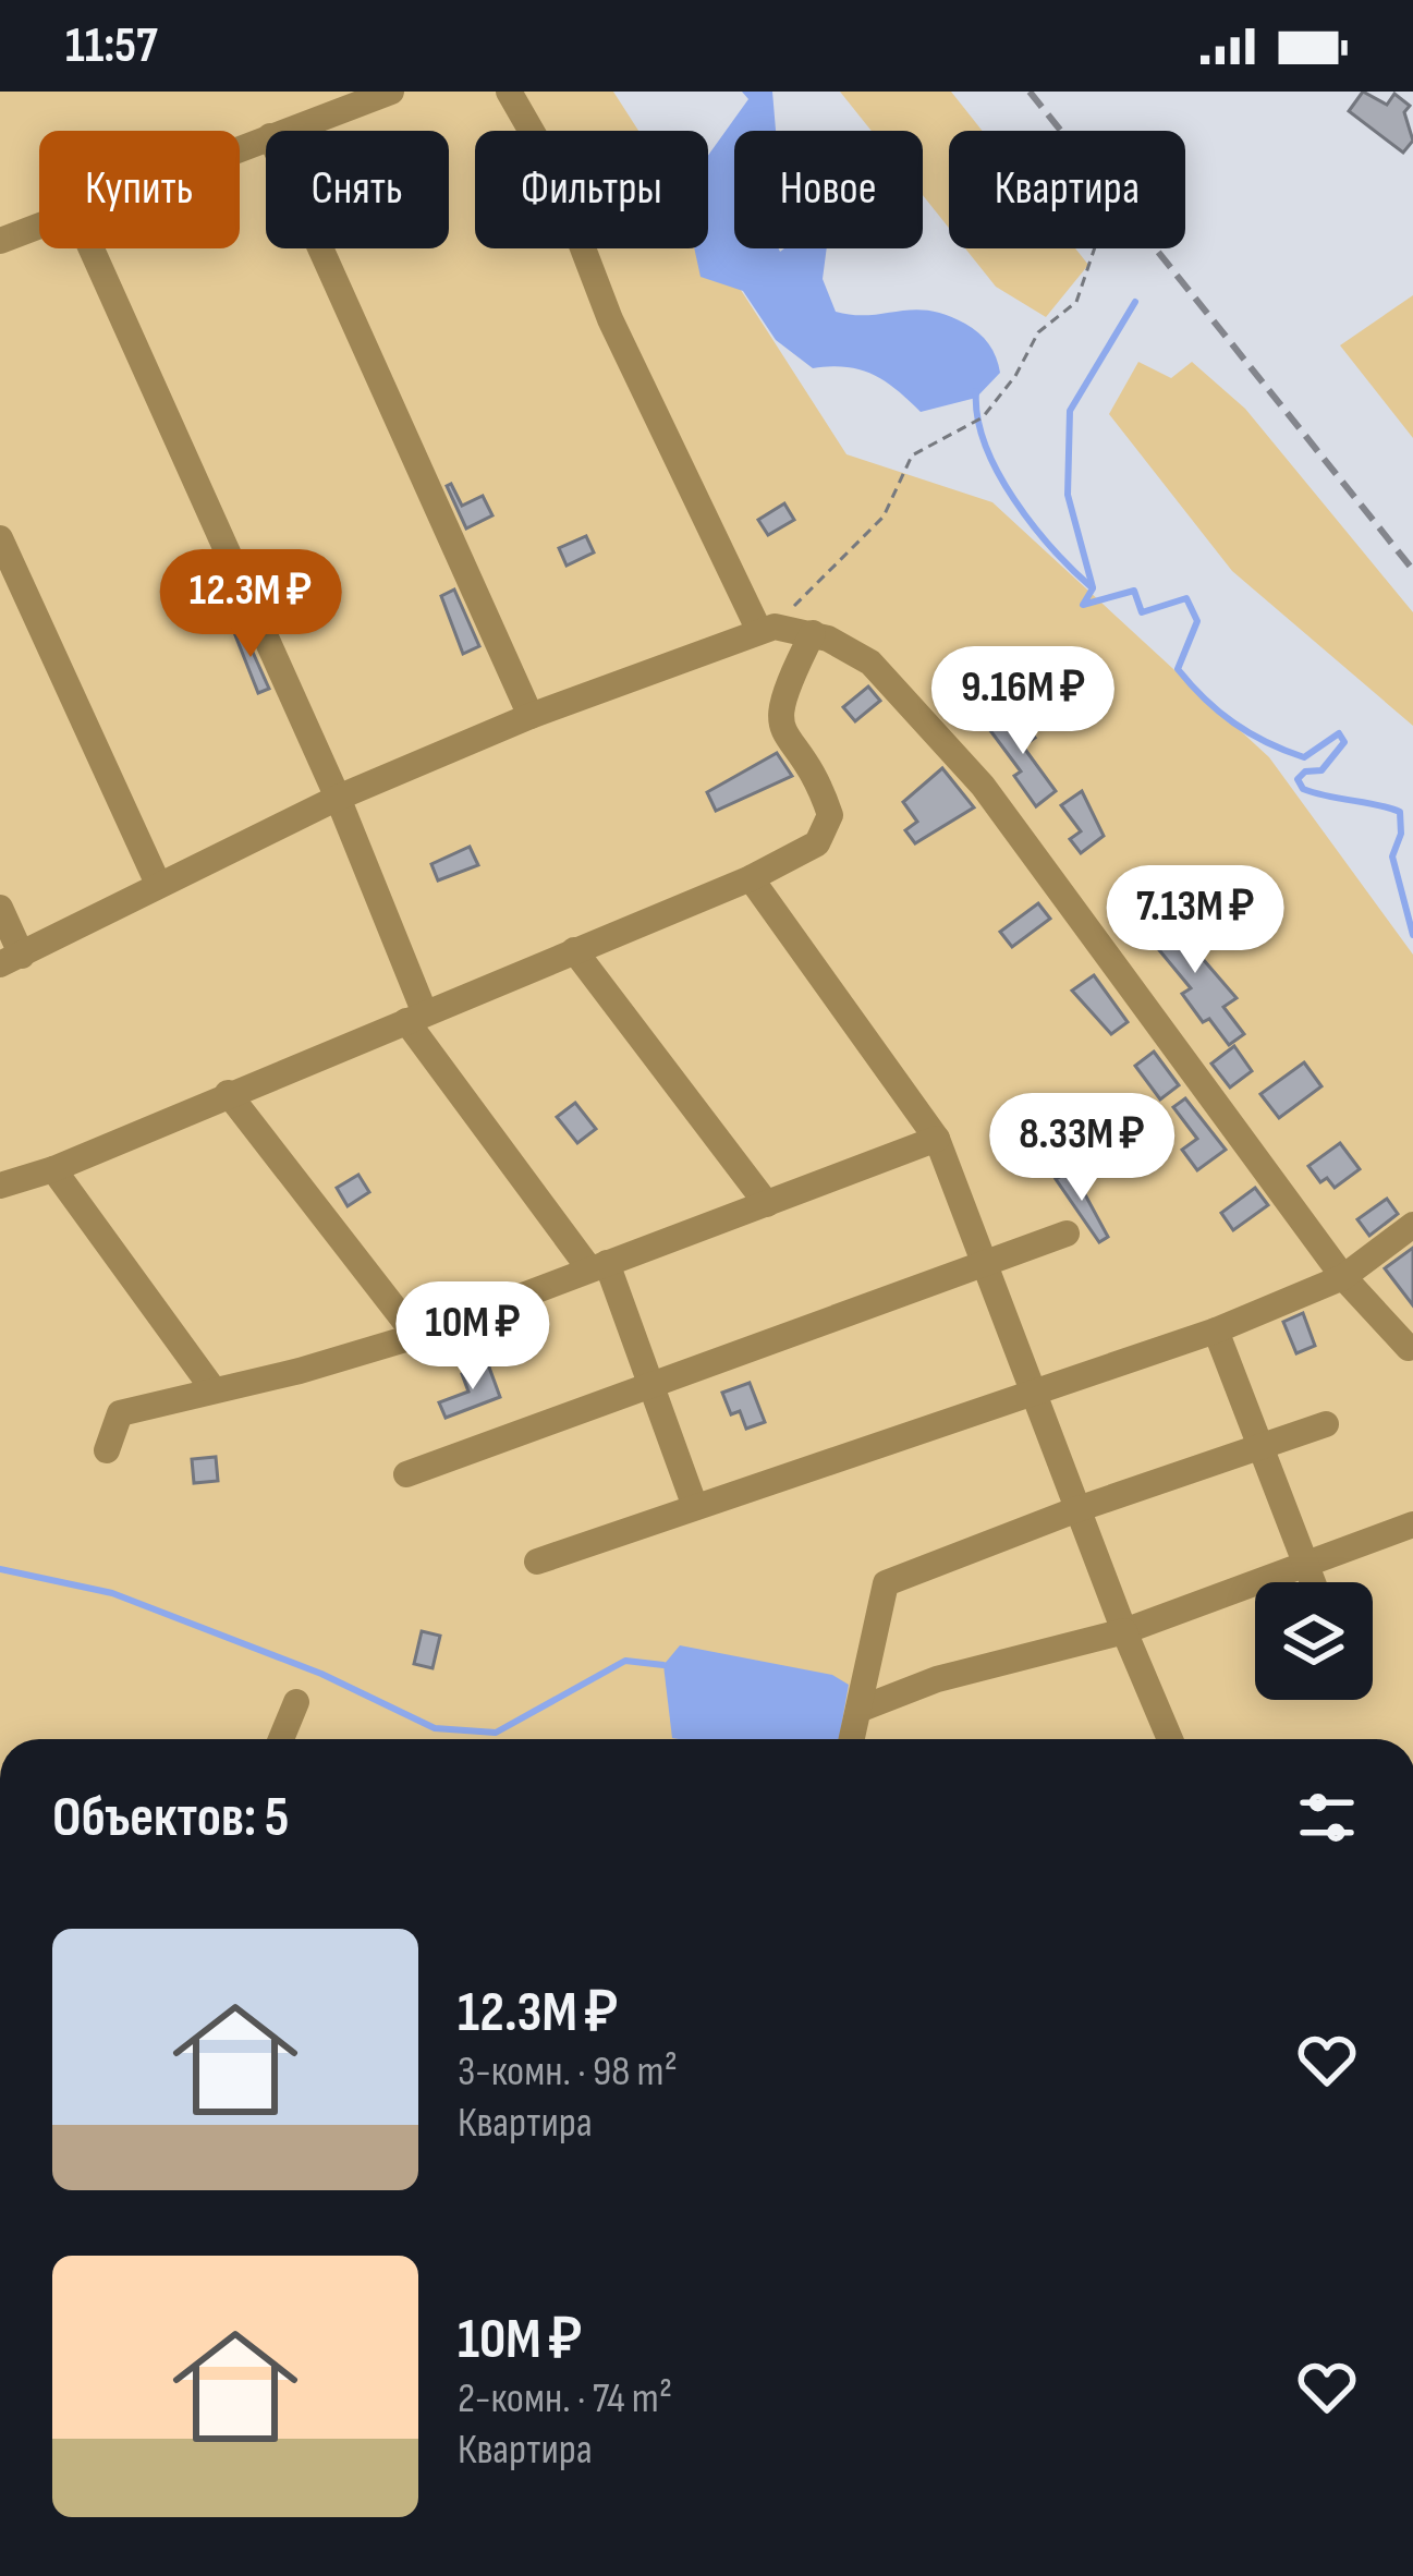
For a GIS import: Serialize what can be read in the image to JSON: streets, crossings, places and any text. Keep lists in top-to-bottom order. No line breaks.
{"page":{"status":"11:57","chip":["Купить","Снять","Фильтры","Новое","Квартира"],"price":["12.3M ₽","9.16M ₽","7.13M ₽","8.33M ₽","10M ₽"],"heading":"Объектов: 5","list":[{"name":"12.3M ₽","note":"3-комн. · 98 m² · Квартира"},{"name":"10M ₽","note":"2-комн. · 74 m² · Квартира"}]}}
